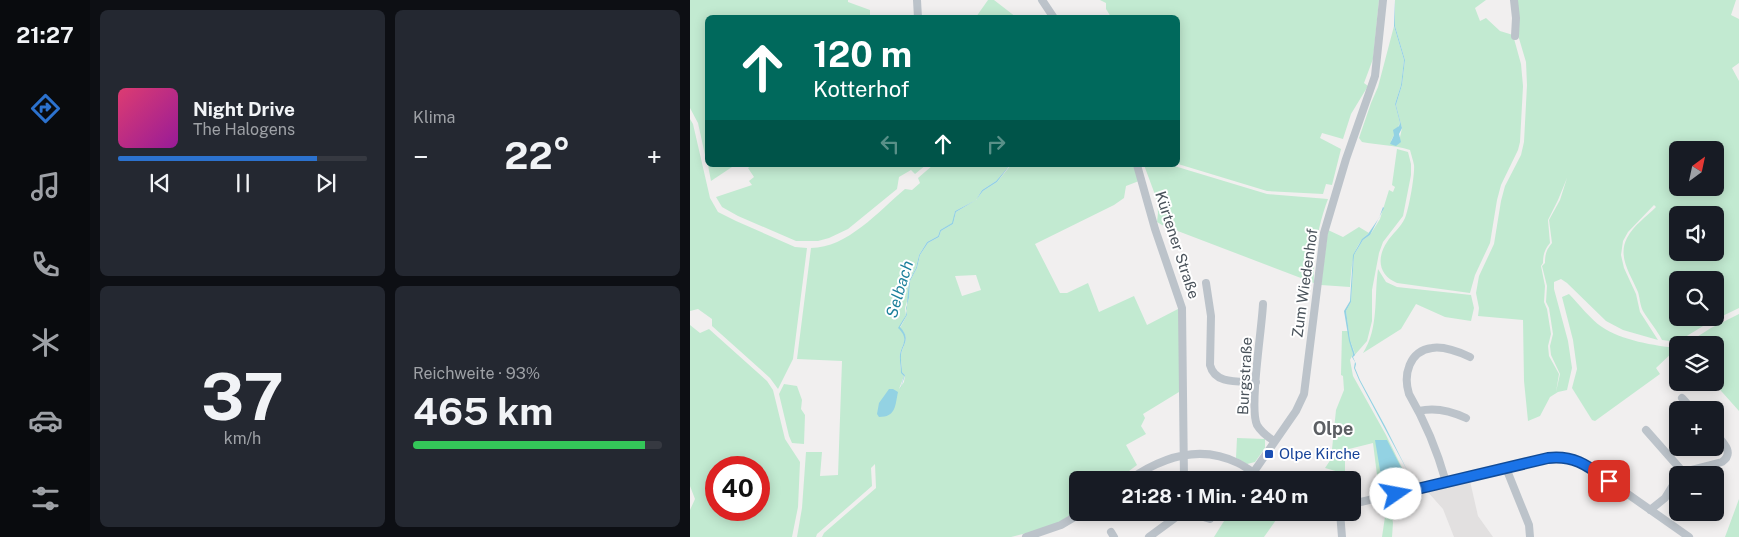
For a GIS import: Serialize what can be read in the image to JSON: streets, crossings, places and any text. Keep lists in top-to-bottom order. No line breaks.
{"streets":{"street":["Kürtener Straße","Zum Wiedenhof","Burgstraße"]},"crossings":[["Zum Wiedenhof","Burgstraße"]],"districts":["Olpe"],"water":["Selbach"],"places":{"transit":["Olpe Kirche"]},"north":"top right","page":{"tabs":"21:27","tile":["Klima",["37","km/h"],["Reichweite · 93%","465 km"]],"turn":["120 m","Kotterhof"],"song":["Night Drive","The Halogens"],"heat":["−","22°","+"],"map_buttons":["+","−"],"limit":"40","trip":"21:28 · 1 Min. · 240 m"}}
